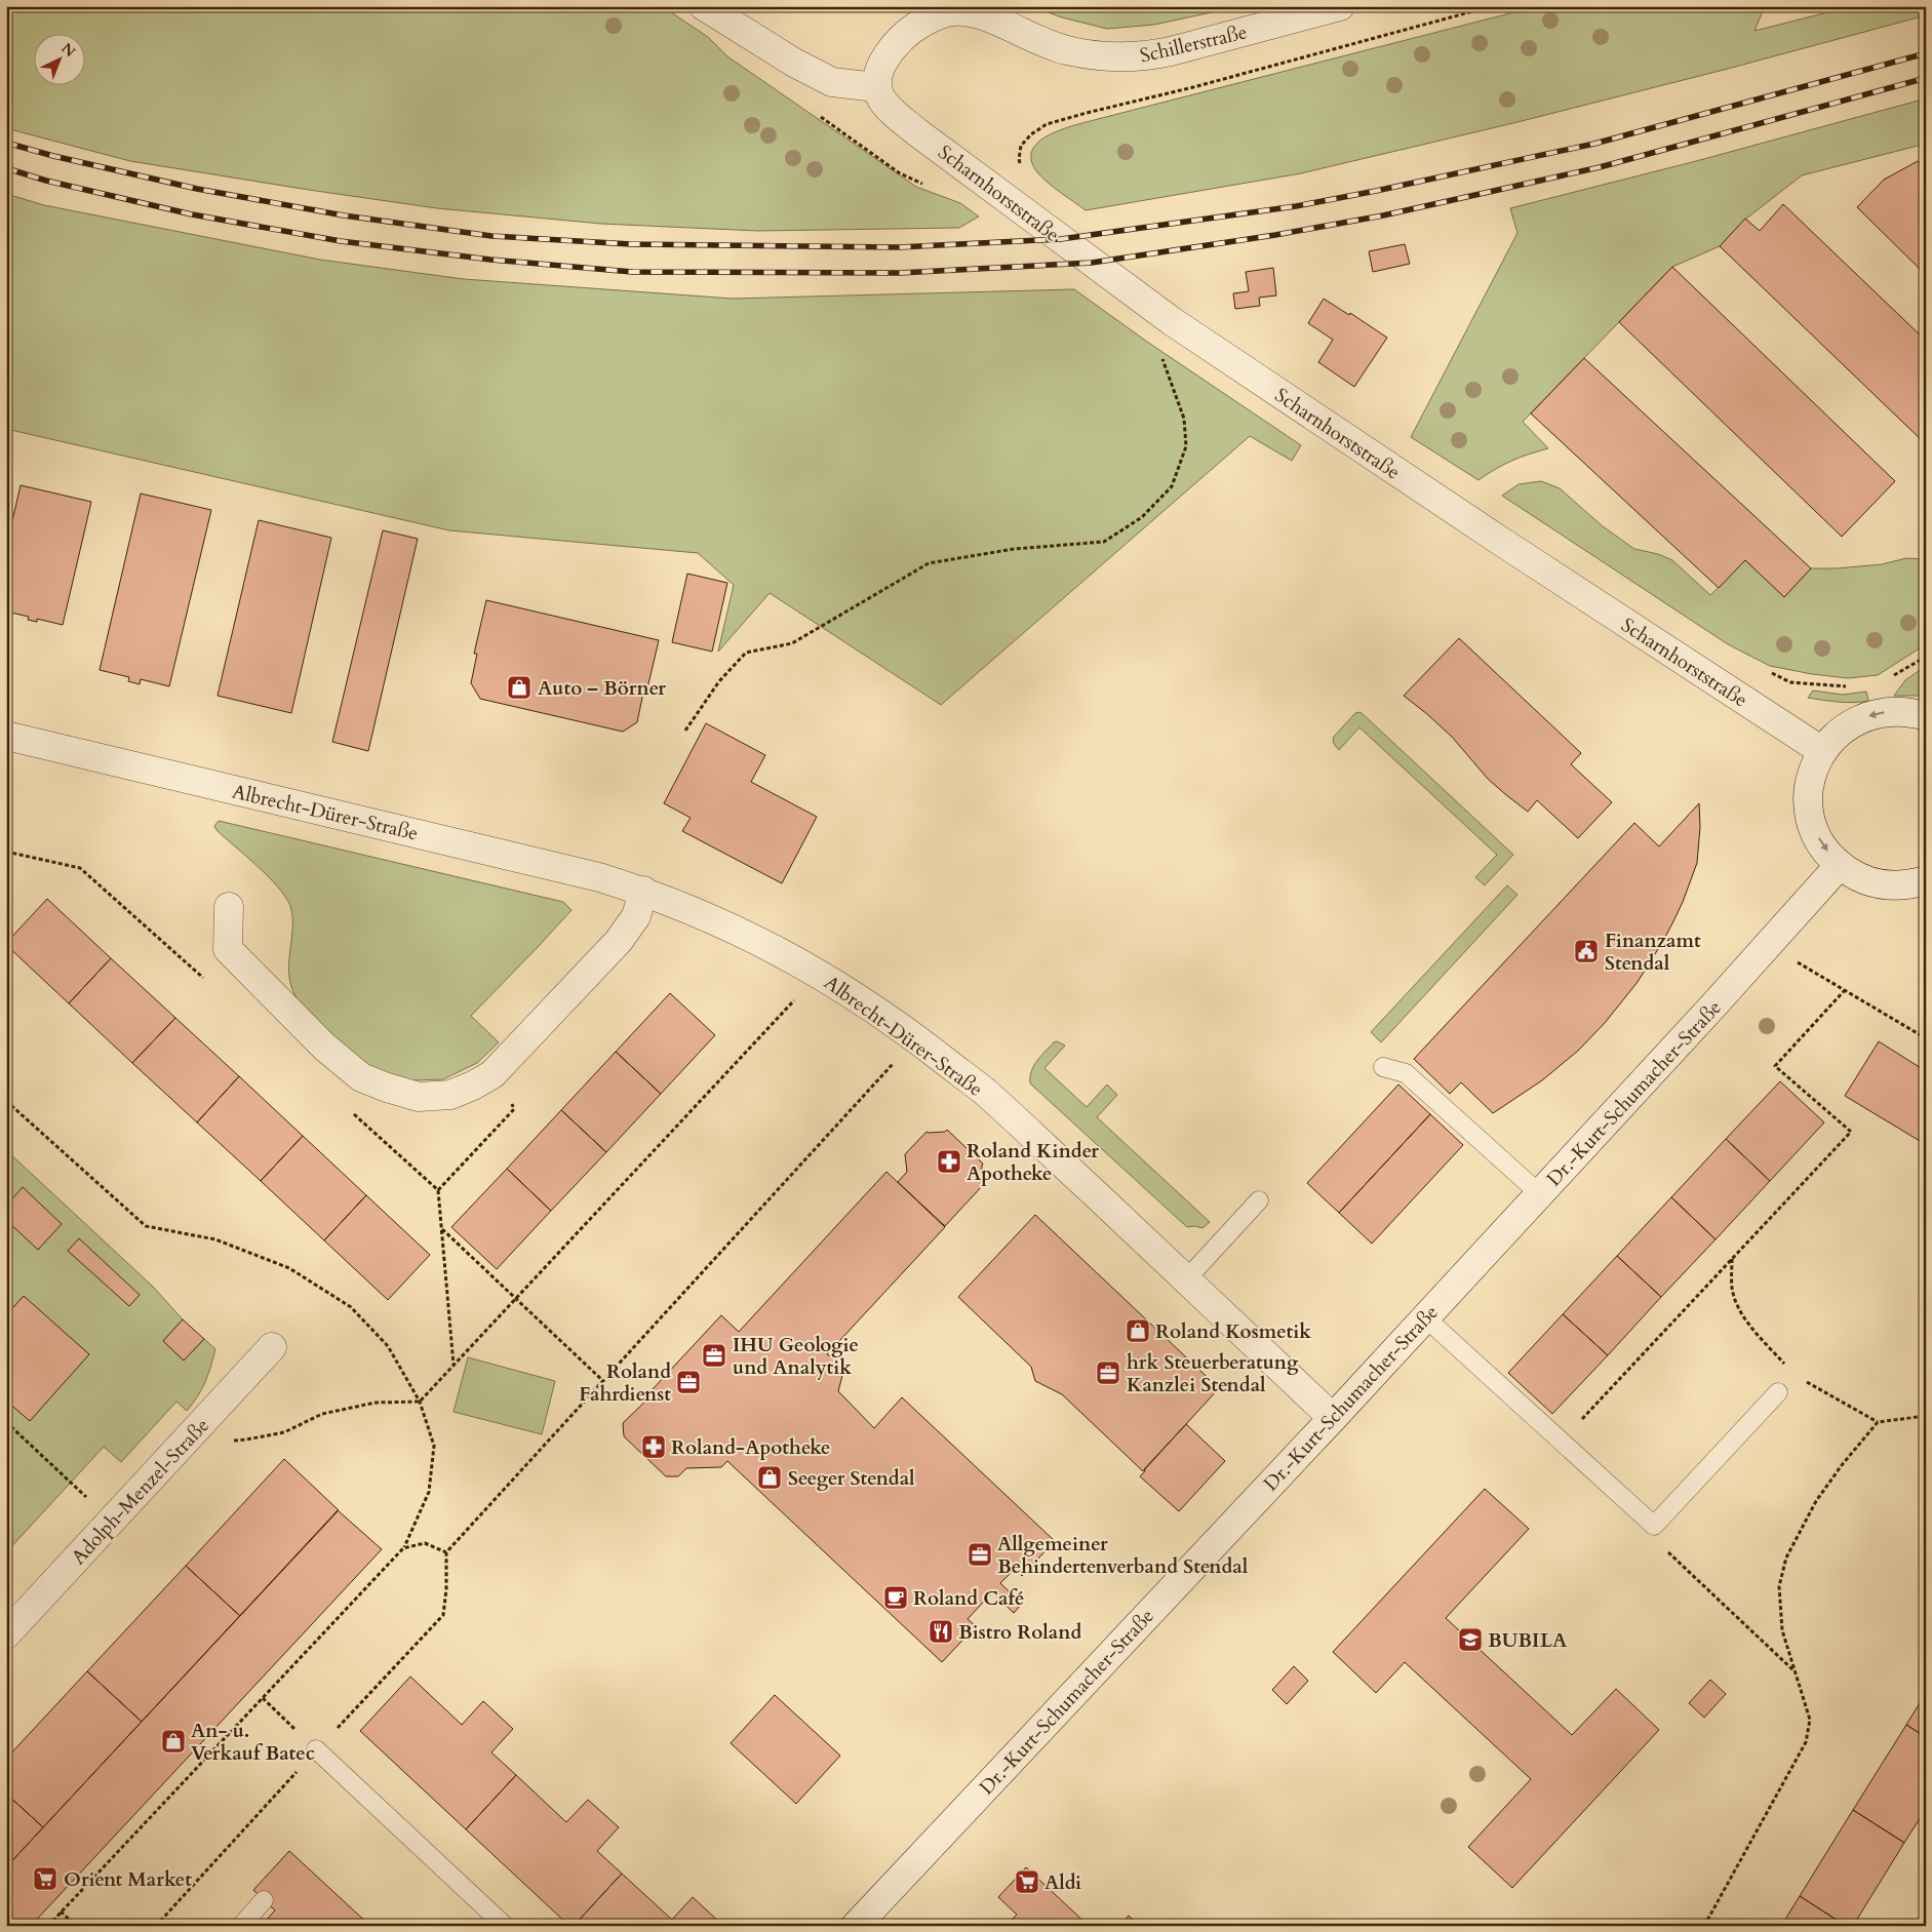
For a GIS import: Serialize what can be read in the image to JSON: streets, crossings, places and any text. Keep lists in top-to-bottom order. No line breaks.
{"streets":{"street":["Schillerstraße","Scharnhorststraße","Albrecht-Dürer-Straße","Dr.-Kurt-Schumacher-Straße","Adolph-Menzel-Straße"]},"crossings":[["Schillerstraße","Scharnhorststraße"],["Albrecht-Dürer-Straße","Dr.-Kurt-Schumacher-Straße"]],"places":{"shop":["Auto – Börner","Roland Kosmetik","Seeger Stendal","An- u. Verkauf Batec"],"public building":["Finanzamt Stendal"],"pharmacy":["Roland Kinder Apotheke","Roland-Apotheke"],"office":["IHU Geologie und Analytik","hrk Steuerberatung Kanzlei Stendal","Roland Fahrdienst","Allgemeiner Behindertenverband Stendal"],"cafe":["Roland Café"],"restaurant":["Bistro Roland"],"school or university":["BUBILA"],"supermarket":["Orient Market","Aldi"]},"north":"top right"}
